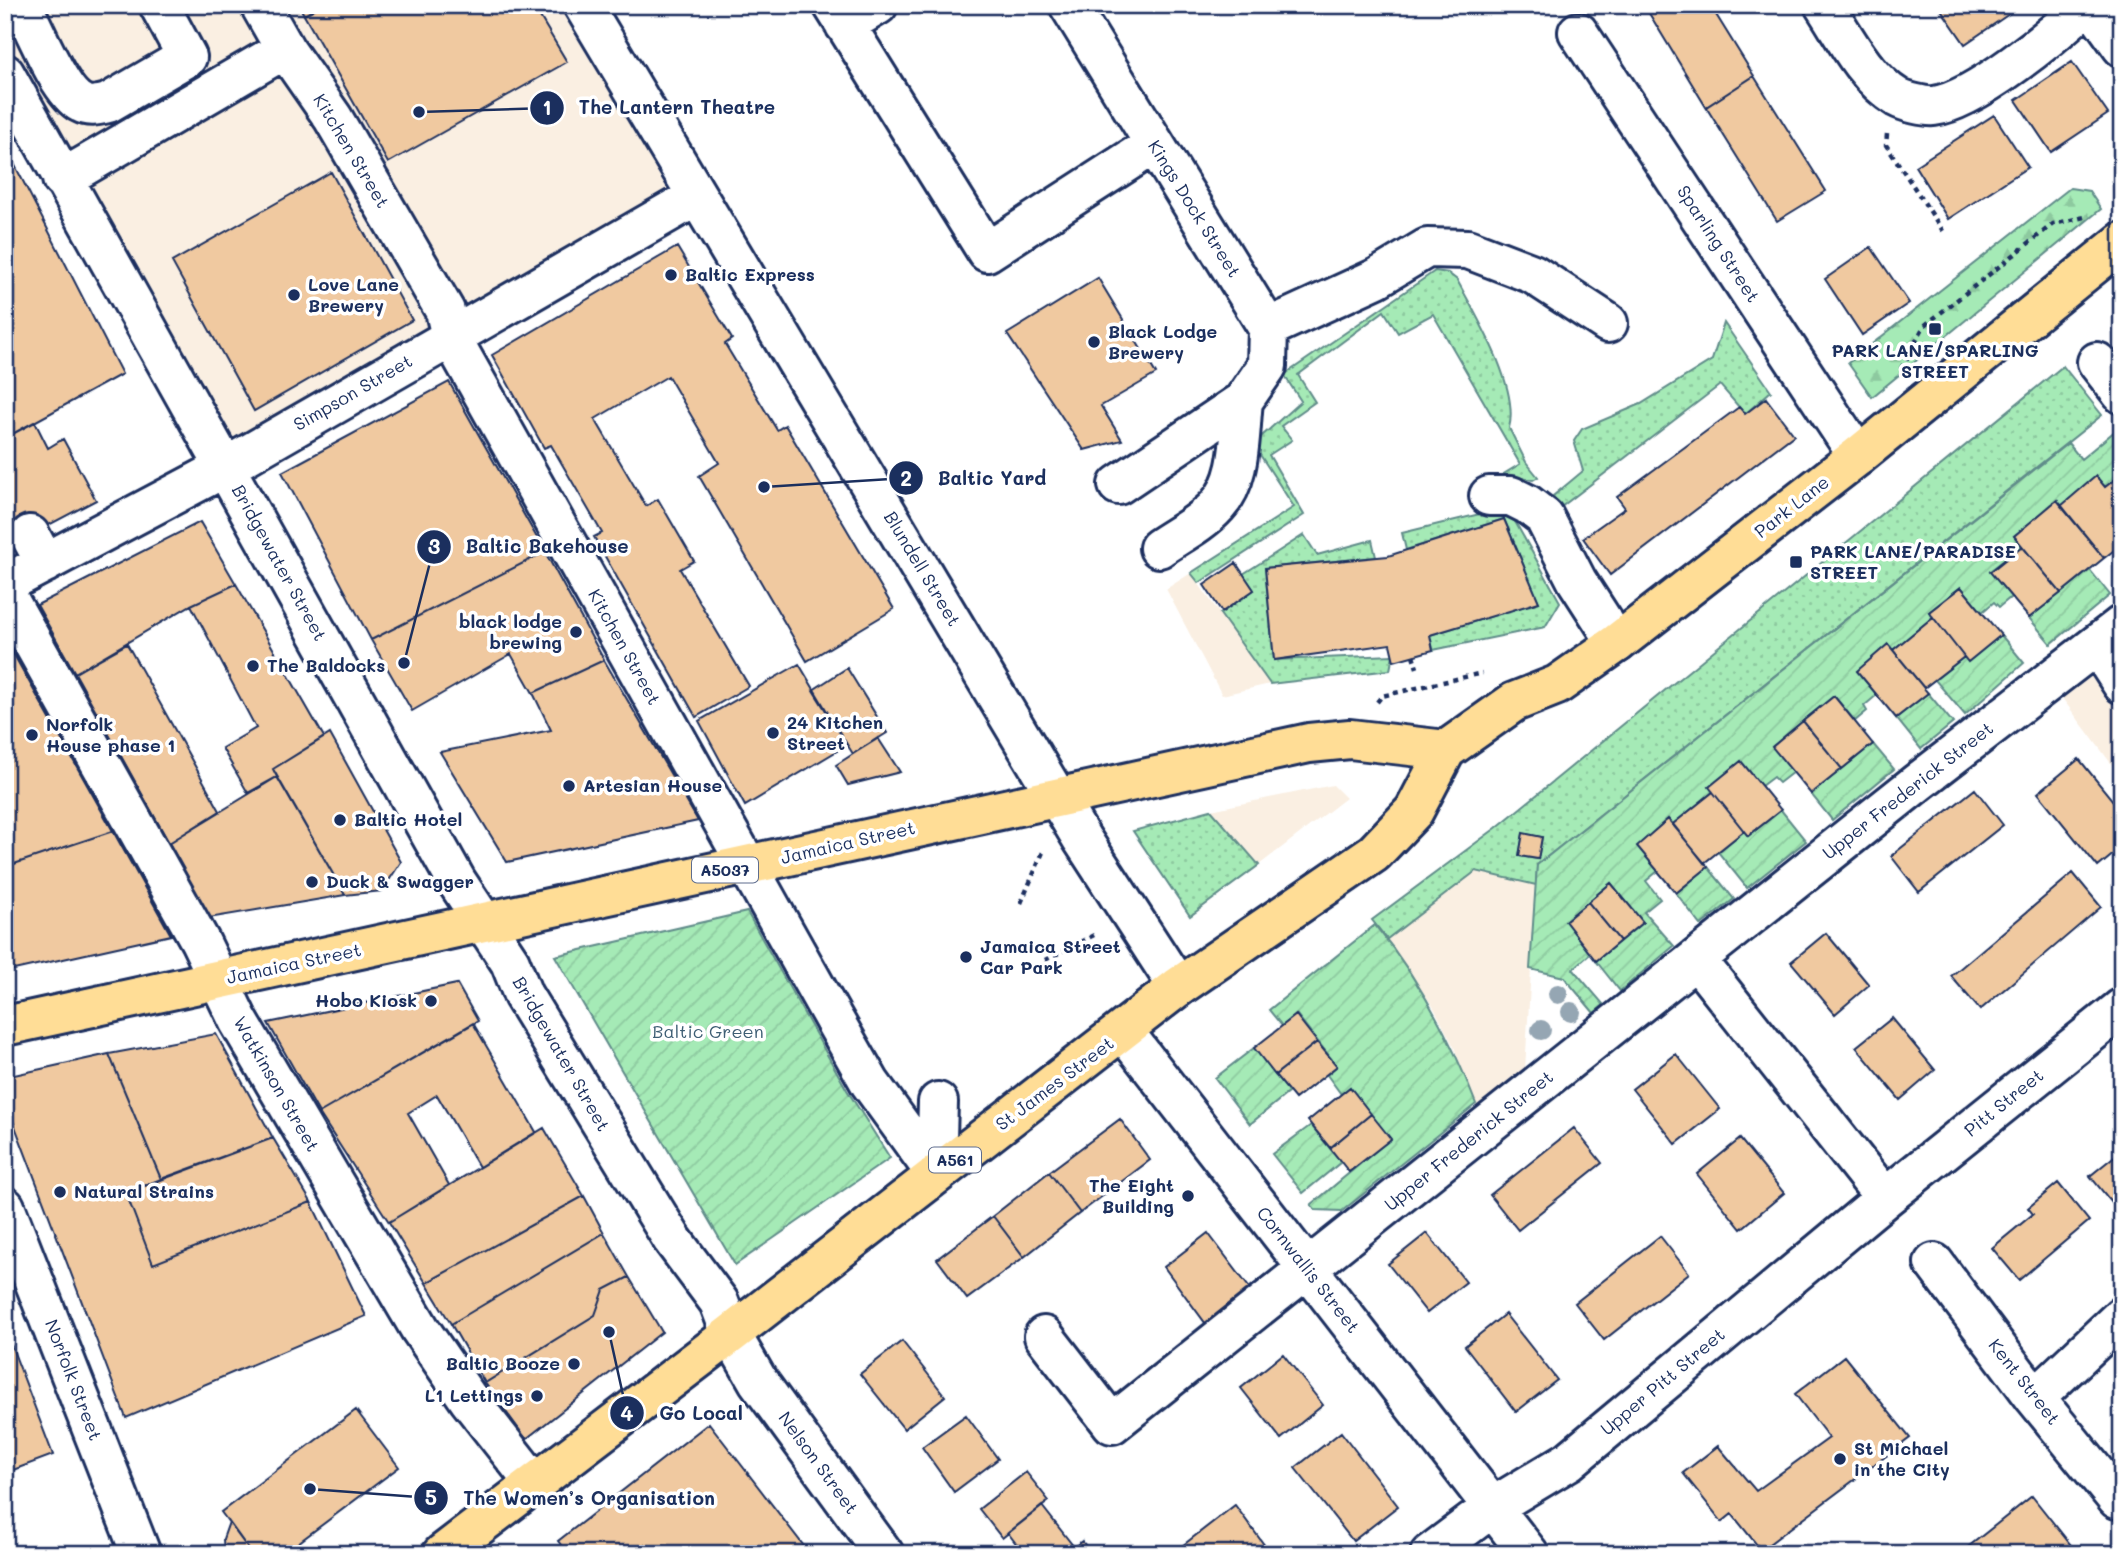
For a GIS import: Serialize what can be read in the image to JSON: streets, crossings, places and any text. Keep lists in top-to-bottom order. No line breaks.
{"streets":{"main road":["Park Lane","Jamaica Street","A5037","St James Street","A561"],"street":["Kitchen Street","Kings Dock Street","Sparling Street","Simpson Street","Bridgewater Street","Blundell Street","Upper Frederick Street","Watkinson Street","Pitt Street","Cornwallis Street","Norfolk Street","Upper Pitt Street","Kent Street","Nelson Street"]},"crossings":[["Kitchen Street","Simpson Street"],["Kitchen Street","Jamaica Street"],["Kitchen Street","St James Street"],["Sparling Street","Park Lane"],["Simpson Street","Bridgewater Street"],["Simpson Street","Blundell Street"],["Park Lane","Jamaica Street"],["Park Lane","St James Street"],["Bridgewater Street","Jamaica Street"],["Bridgewater Street","St James Street"],["Bridgewater Street","Nelson Street"],["Blundell Street","Jamaica Street"],["Blundell Street","St James Street"],["Upper Frederick Street","Cornwallis Street"],["Jamaica Street","Watkinson Street"],["Jamaica Street","St James Street"],["Watkinson Street","St James Street"],["St James Street","Cornwallis Street"],["St James Street","Nelson Street"],["Pitt Street","Upper Pitt Street"],["Cornwallis Street","Upper Pitt Street"]],"parks":["Baltic Green"],"places":{"other":["The Lantern Theatre","Baltic Express","Love Lane Brewery","Black Lodge Brewery","Baltic Yard","black lodge brewing","Baltic Bakehouse","The Baldocks","24 Kitchen Street","Norfolk House phase 1","Artesian House","Baltic Hotel","Duck & Swagger","Jamaica Street Car Park","Hobo Kiosk","Natural Strains","The Eight Building","Go Local","Baltic Booze","L1 Lettings","St Michael in the City","The Women’s Organisation"],"transit":["PARK LANE/SPARLING STREET","PARK LANE/PARADISE STREET"]}}
